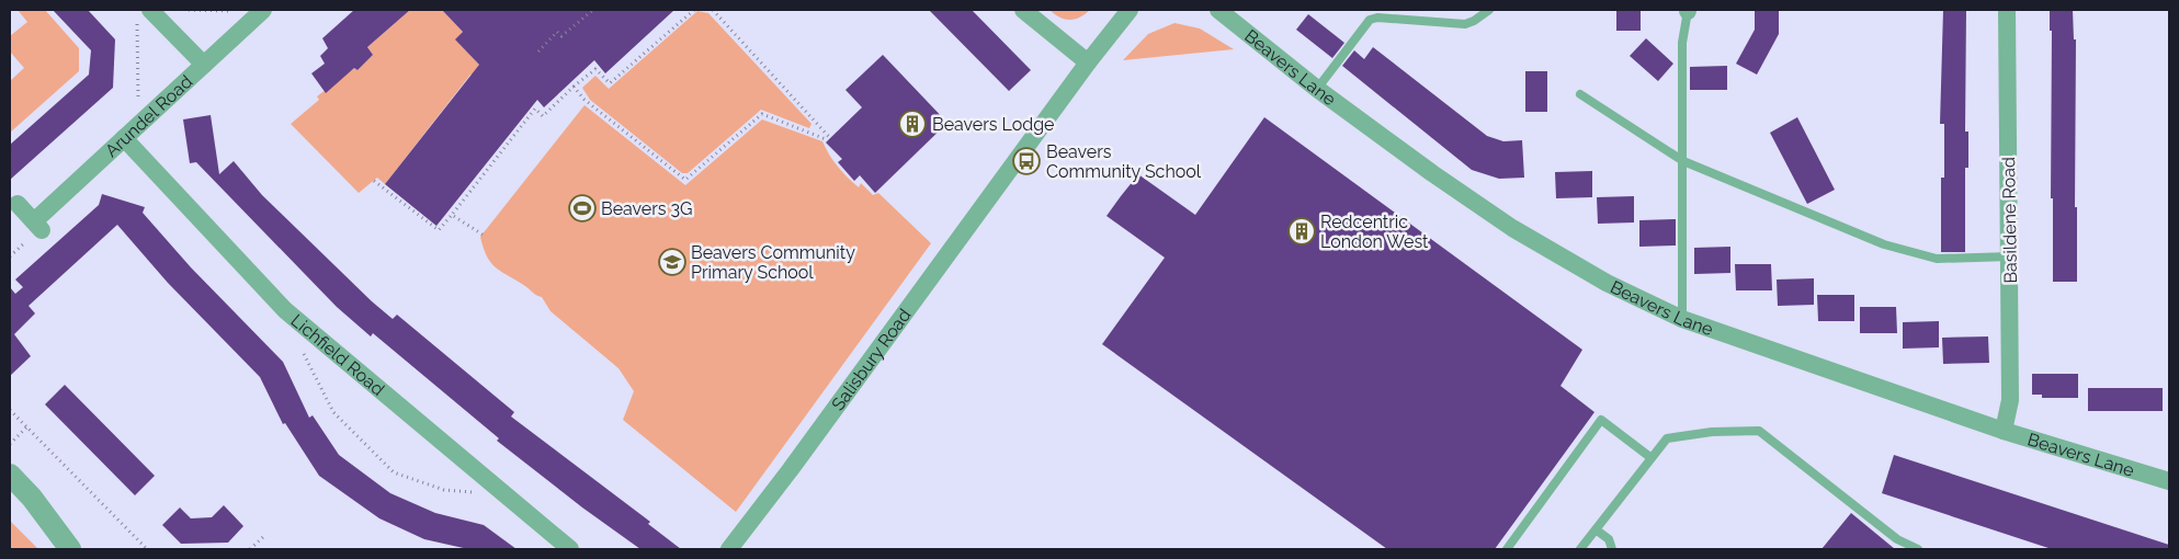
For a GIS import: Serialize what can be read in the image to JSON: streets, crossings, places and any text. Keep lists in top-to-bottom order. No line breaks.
{"streets":{"street":["Beavers Lane","Arundel Road","Basildene Road","Lichfield Road","Salisbury Road"]},"crossings":[["Beavers Lane","Basildene Road"],["Arundel Road","Lichfield Road"]],"places":{"building":["Beavers Lodge","Redcentric London West"],"bus stop":["Beavers Community School"],"sports":["Beavers 3G"],"school or university":["Beavers Community Primary School"]}}
